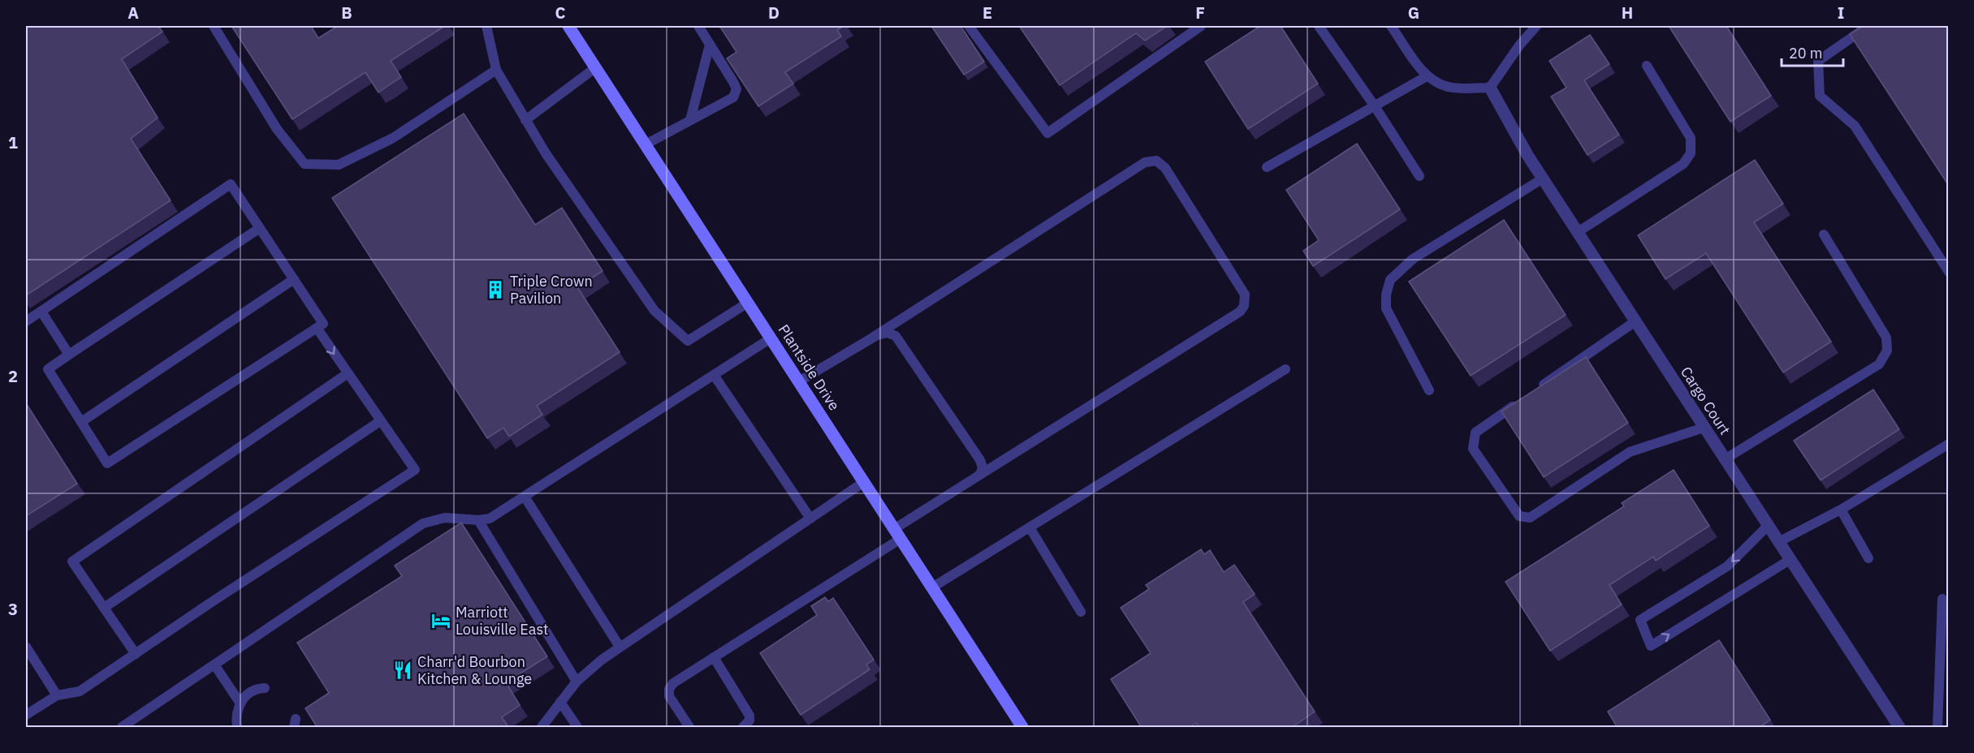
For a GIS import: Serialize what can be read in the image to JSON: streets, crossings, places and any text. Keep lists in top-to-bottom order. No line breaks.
{"streets":{"street":["Plantside Drive","Cargo Court"]},"places":{"building":["Triple Crown Pavilion"],"hotel":["Marriott Louisville East"],"restaurant":["Charr'd Bourbon Kitchen & Lounge"]},"scale_bar":"20 m","grid":{"columns":["A","B","C","D","E","F","G","H","I"],"rows":["1","2","3"]}}
